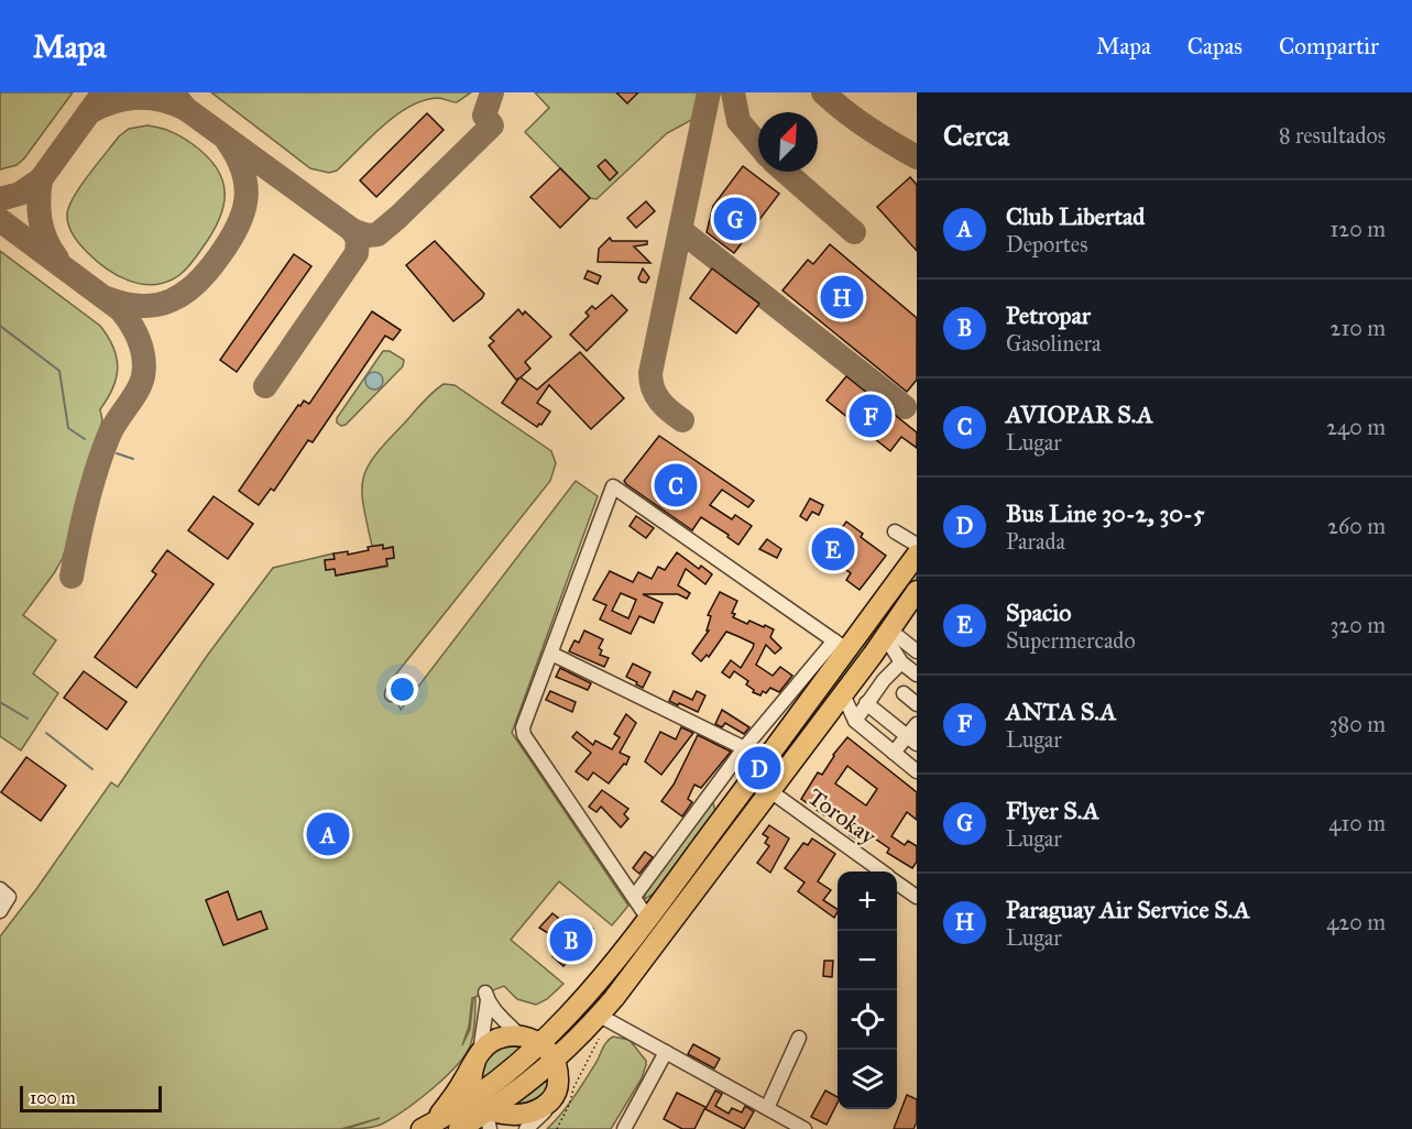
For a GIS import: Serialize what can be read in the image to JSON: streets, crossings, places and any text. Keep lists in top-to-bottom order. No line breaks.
{"streets":{"street":["Torokay"]},"scale_bar":"100 m","north":"top right","page":{"header":"Mapa","nav":["Mapa","Capas","Compartir"],"heading":["Cerca","8 resultados"],"list":[{"mark":"A","name":"Club Libertad","note":"Deportes","value":"120 m"},{"mark":"B","name":"Petropar","note":"Gasolinera","value":"210 m"},{"mark":"C","name":"AVIOPAR S.A","note":"Lugar","value":"240 m"},{"mark":"D","name":"Bus Line 30-2, 30-5","note":"Parada","value":"260 m"},{"mark":"E","name":"Spacio","note":"Supermercado","value":"320 m"},{"mark":"F","name":"ANTA S.A","note":"Lugar","value":"380 m"},{"mark":"G","name":"Flyer S.A","note":"Lugar","value":"410 m"},{"mark":"H","name":"Paraguay Air Service S.A","note":"Lugar","value":"420 m"}],"pins":["G","H","F","C","E","D","A","B"],"map_buttons":["+","−"],"scale":"100 m"}}
